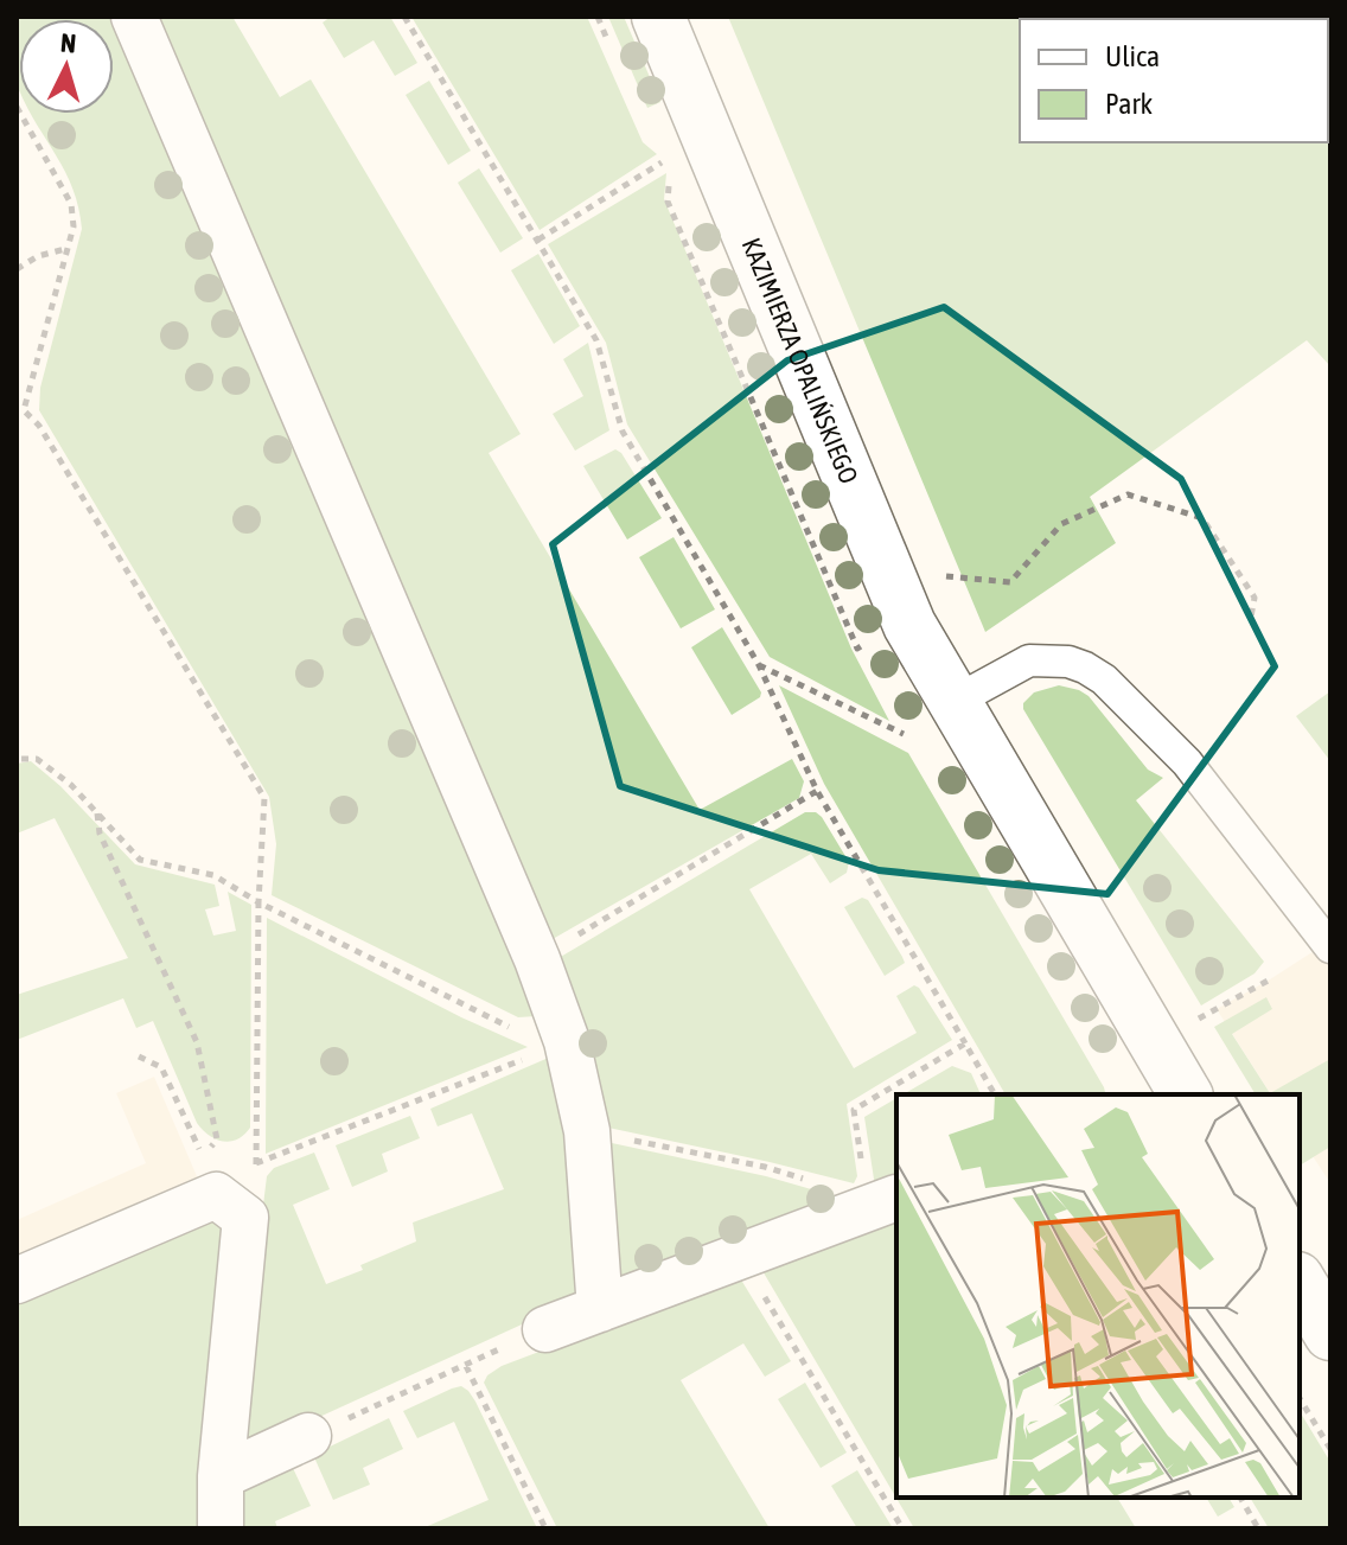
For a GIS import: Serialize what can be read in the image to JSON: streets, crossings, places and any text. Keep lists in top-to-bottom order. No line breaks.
{"streets":{"street":["KAZIMIERZA OPALIŃSKIEGO"]},"legend":["Ulica","Park"],"north":"top"}
